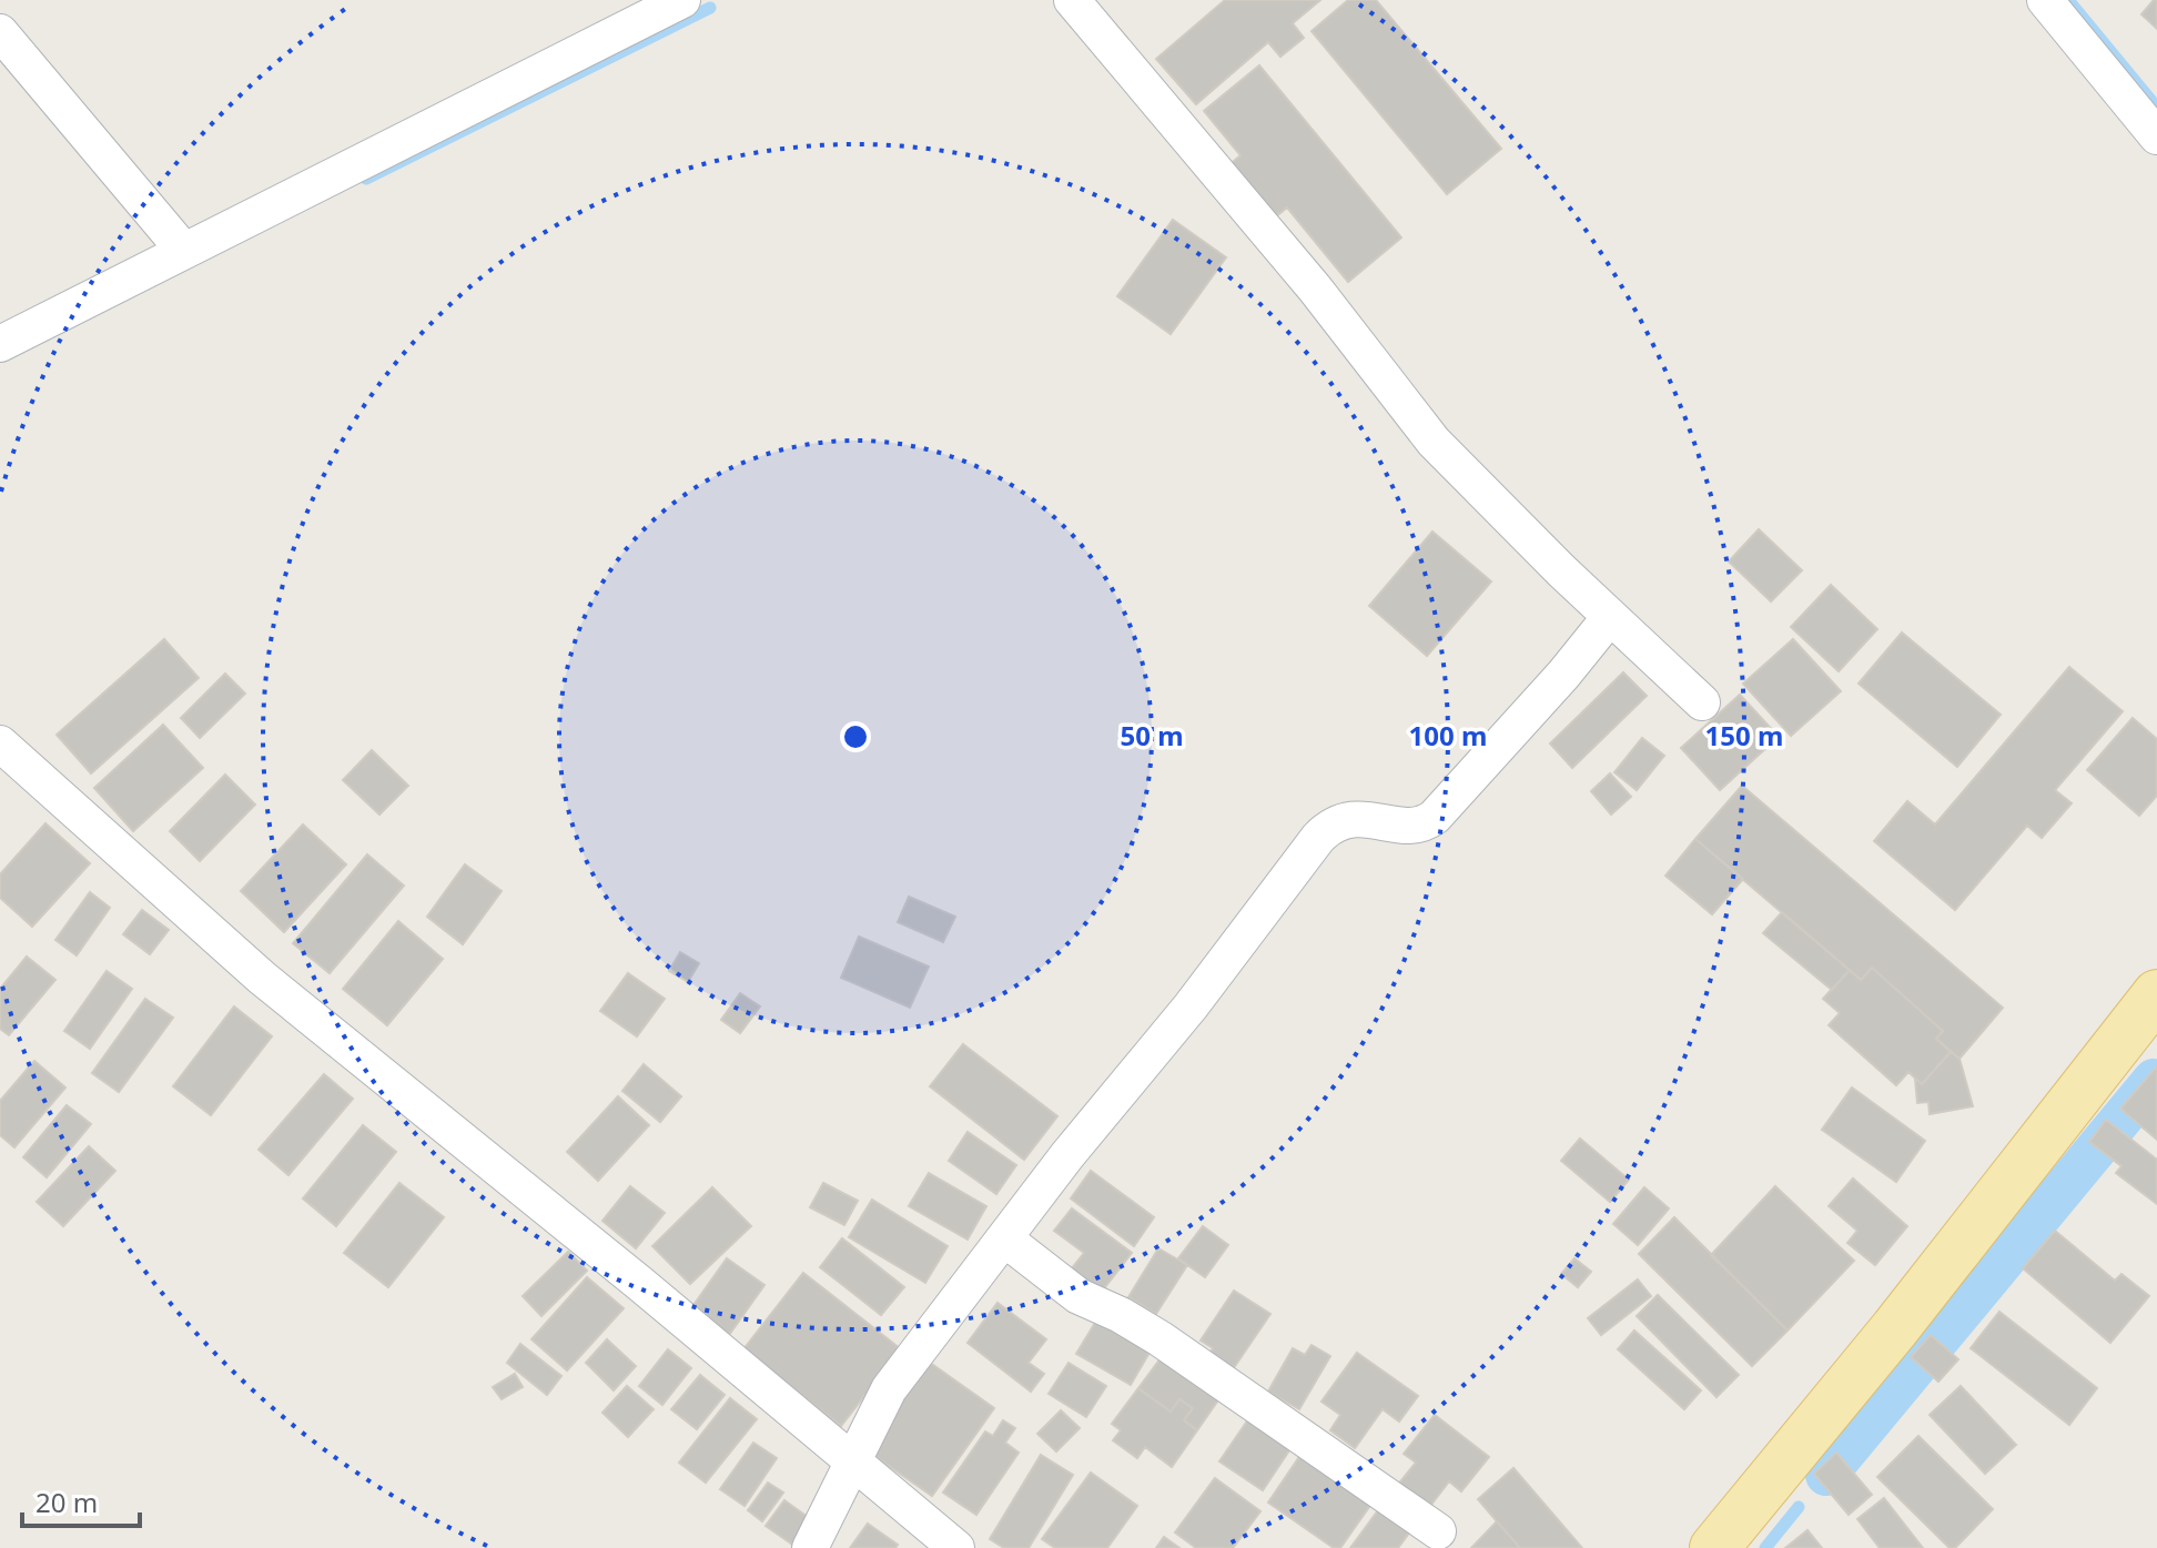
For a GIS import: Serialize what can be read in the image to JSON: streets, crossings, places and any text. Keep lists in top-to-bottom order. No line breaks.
{"scale_bar":"20 m","rings":["50 m","100 m","150 m"]}
